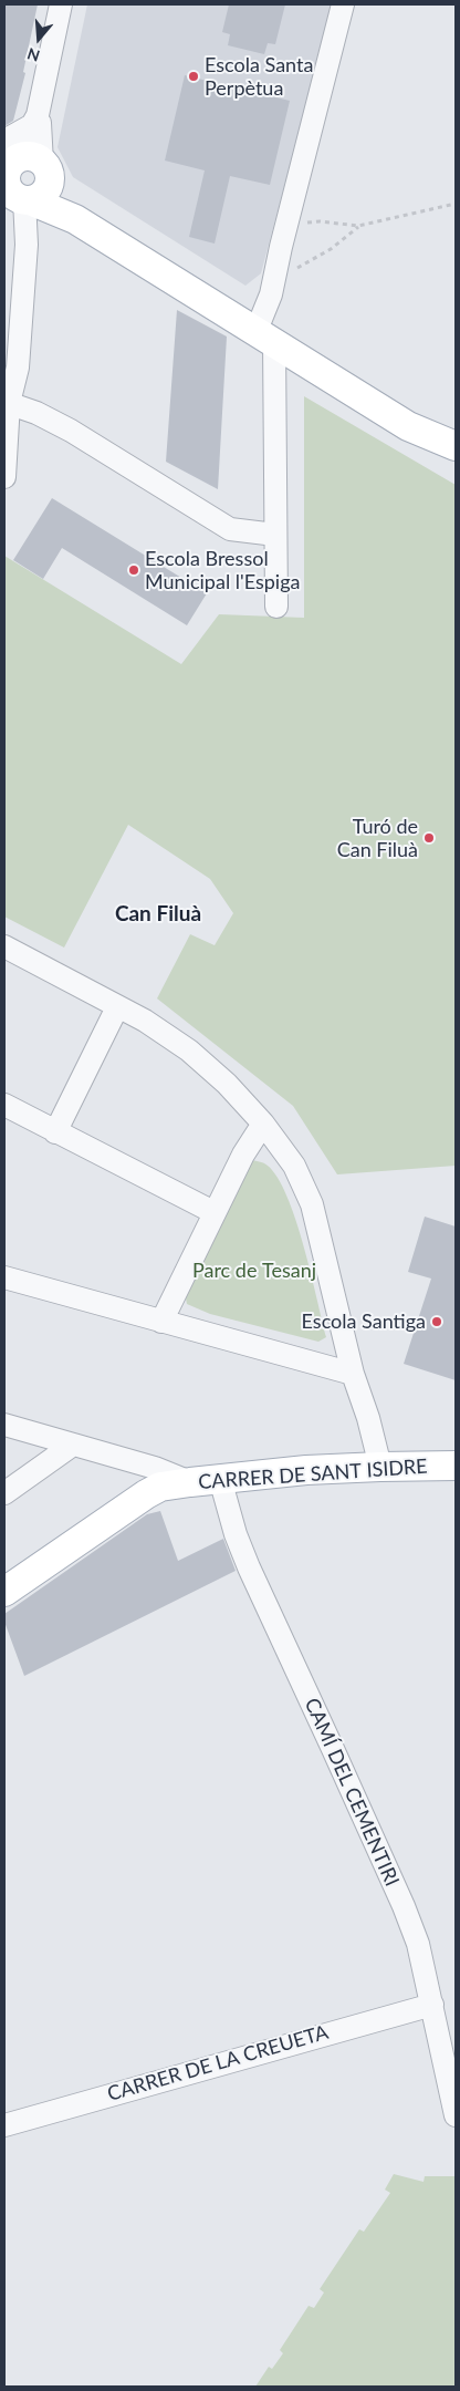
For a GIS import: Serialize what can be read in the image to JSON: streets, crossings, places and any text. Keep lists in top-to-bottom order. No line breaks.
{"streets":{"main road":["CARRER DE SANT ISIDRE"],"street":["CAMÍ DEL CEMENTIRI","CARRER DE LA CREUETA"]},"crossings":[["CARRER DE SANT ISIDRE","CAMÍ DEL CEMENTIRI"],["CAMÍ DEL CEMENTIRI","CARRER DE LA CREUETA"]],"districts":["Can Filuà"],"parks":["Parc de Tesanj"],"places":["Escola Santa Perpètua","Escola Bressol Municipal l'Espiga","Turó de Can Filuà","Escola Santiga"],"north":"bottom"}
